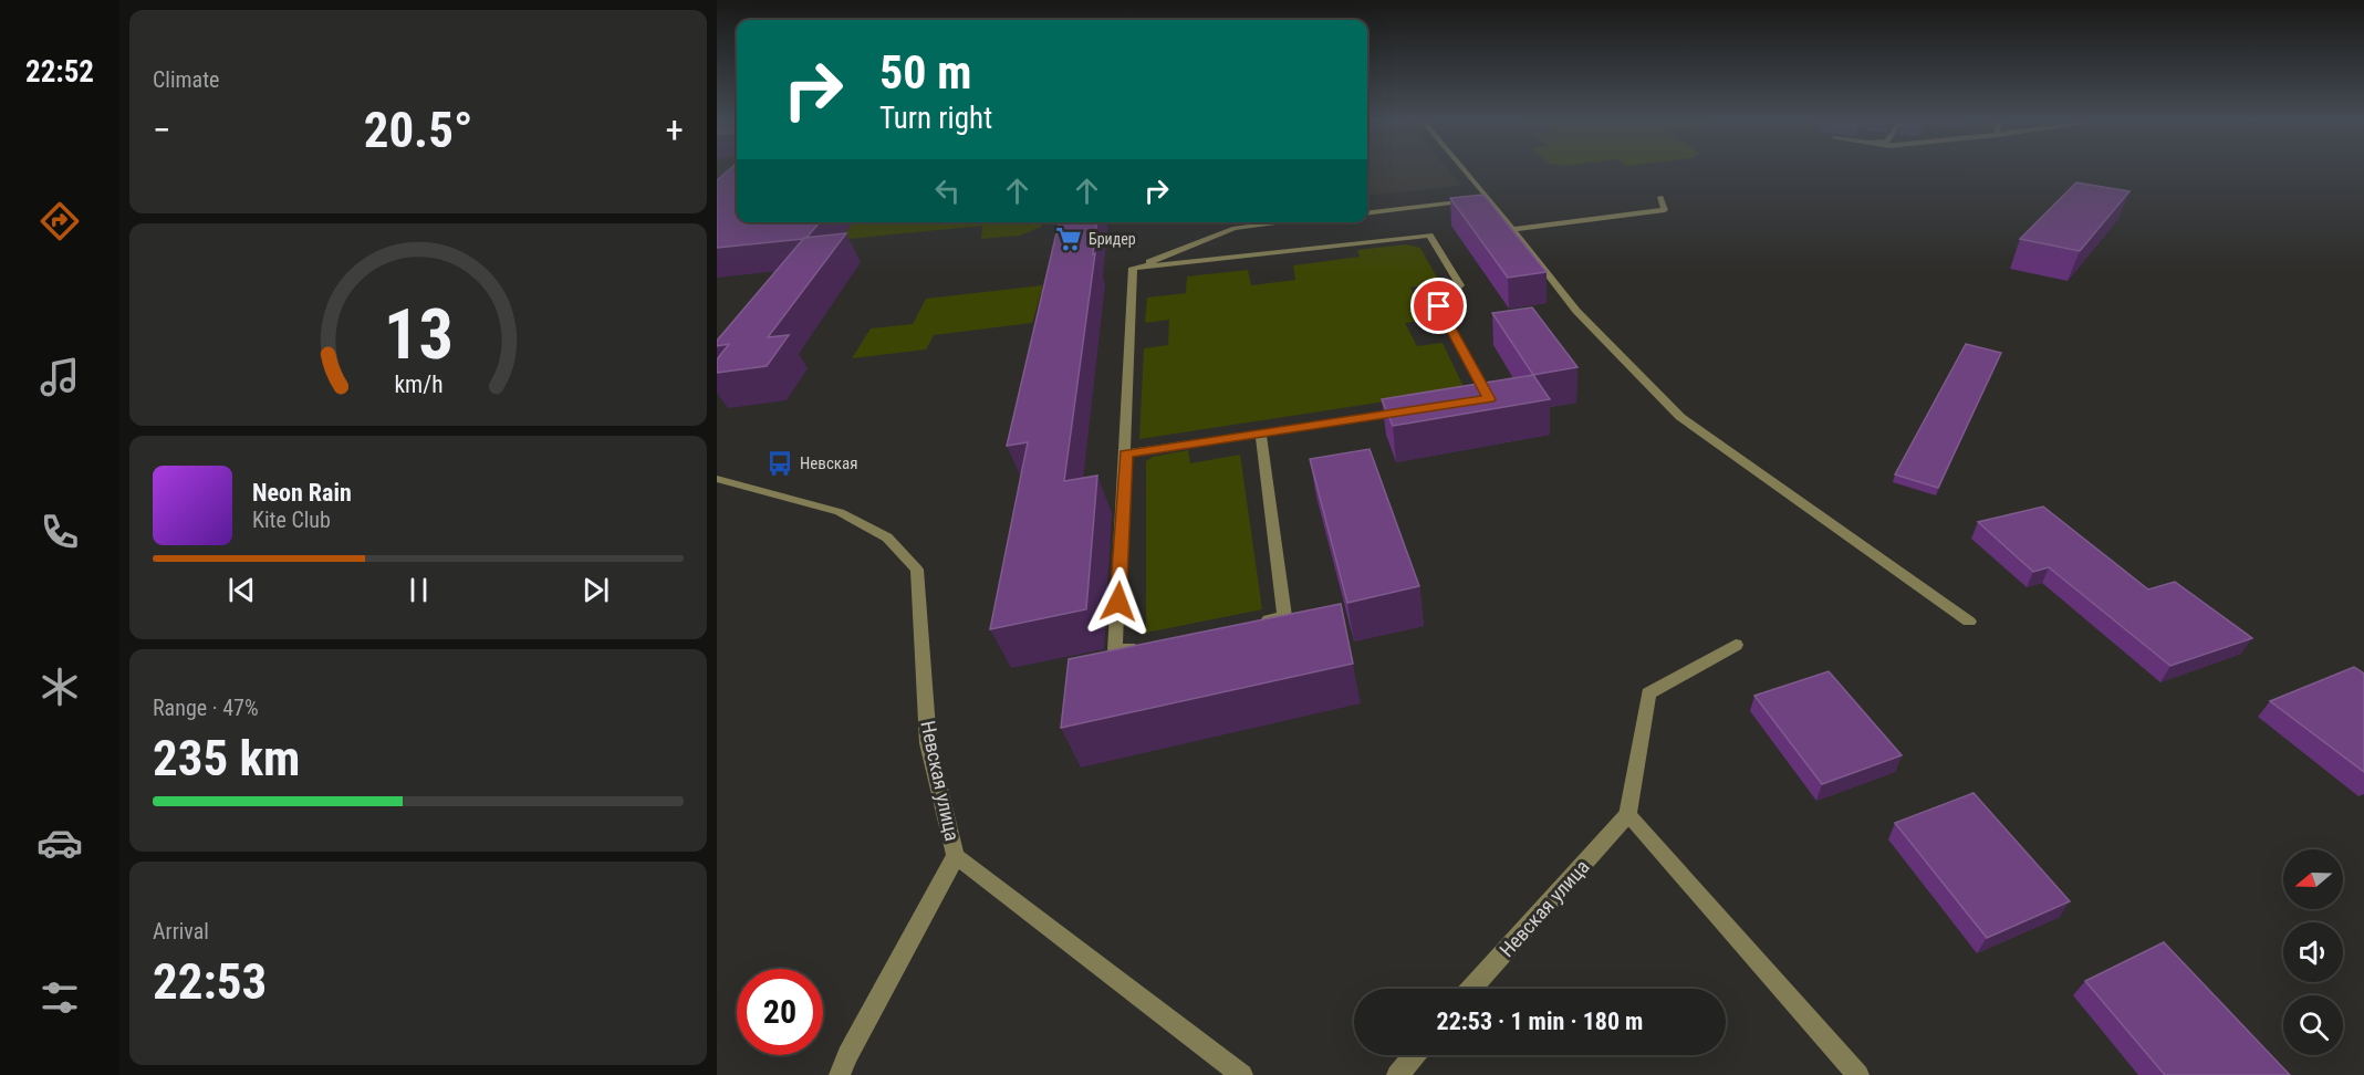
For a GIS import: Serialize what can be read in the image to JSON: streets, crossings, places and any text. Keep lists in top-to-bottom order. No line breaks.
{"streets":{"street":["Невская улица"]},"places":{"supermarket":["Бридер"],"bus stop":["Невская"]},"north":"left","page":{"tabs":"22:52","tile":["Climate",["Range · 47%","235 km"],["Arrival","22:53"]],"turn":["50 m","Turn right"],"heat":["−","20.5°","+"],"song":["Neon Rain","Kite Club"],"limit":"20","trip":"22:53 · 1 min · 180 m","gauge":["13","km/h"]}}
